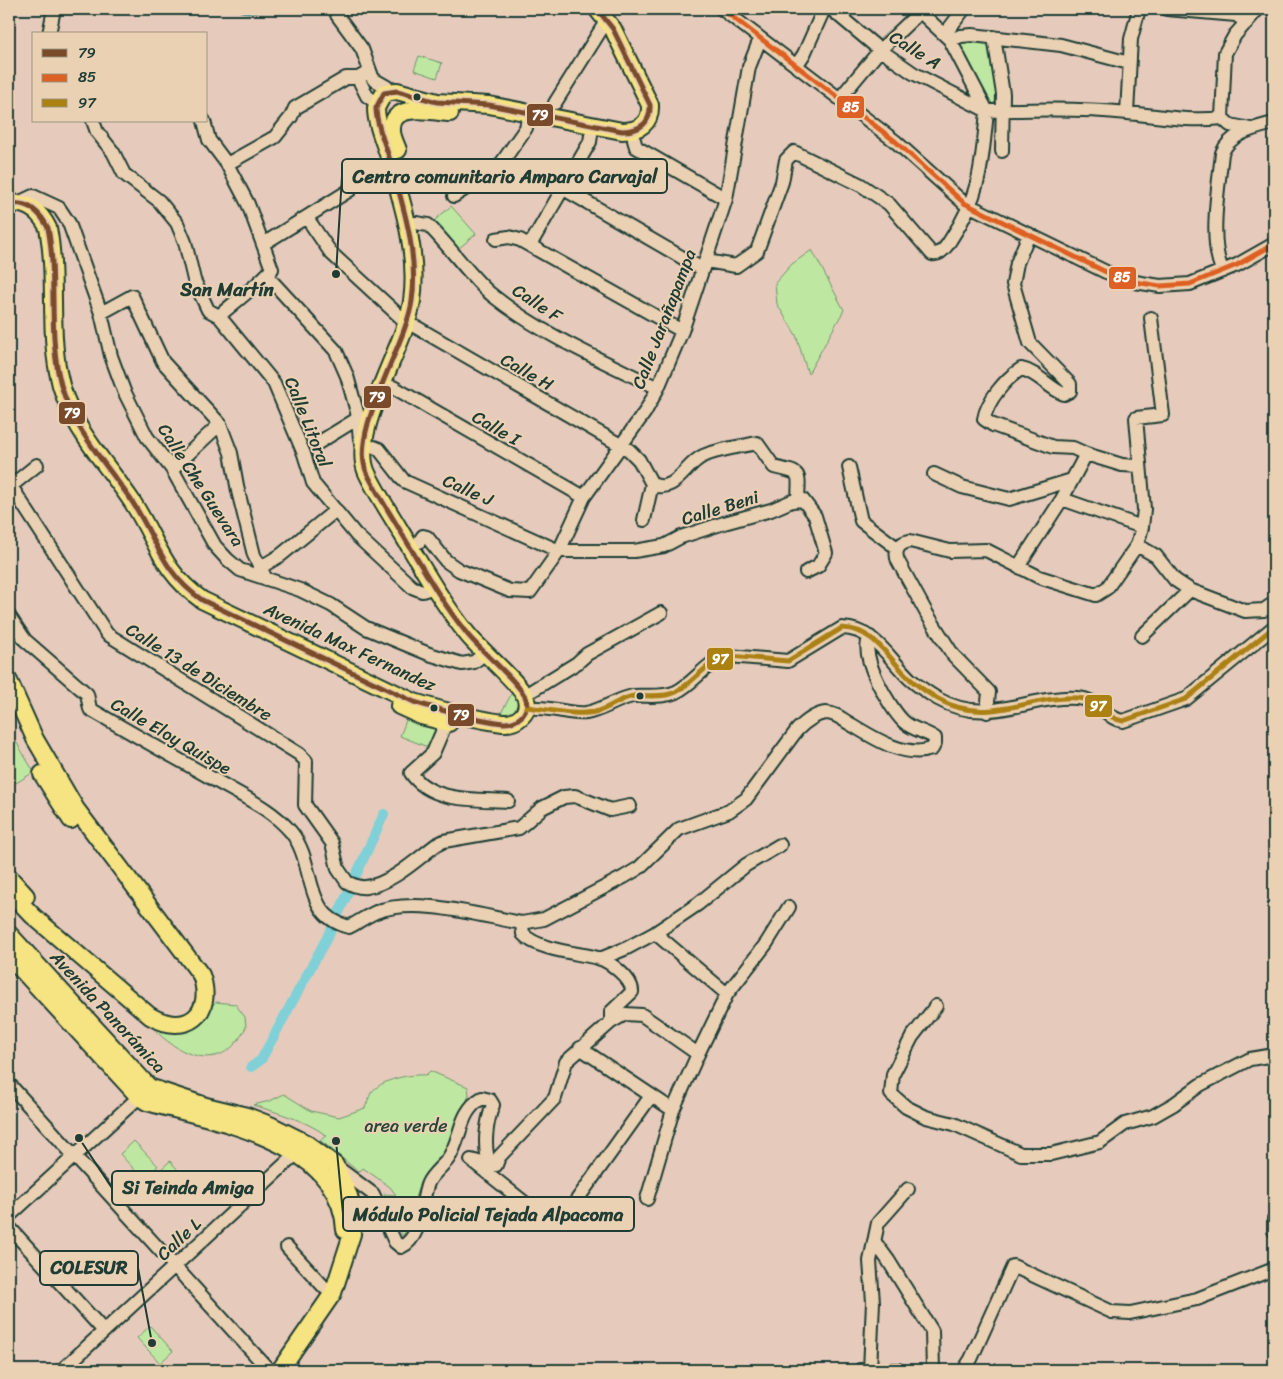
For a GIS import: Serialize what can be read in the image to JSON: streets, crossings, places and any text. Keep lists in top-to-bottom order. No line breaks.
{"streets":{"main road":["Avenida Max Fernandez","Avenida Panorámica"],"street":["Calle A","Calle F","Calle Jarañapampa","Calle H","Calle Litoral","Calle I","Calle Che Guevara","Calle J","Calle Beni","Calle 13 de Diciembre","Calle Eloy Quispe","Calle L"]},"crossings":[["Calle F","Calle Jarañapampa"],["Calle Jarañapampa","Calle H"],["Calle Jarañapampa","Calle I"],["Calle Jarañapampa","Calle J"],["Calle Jarañapampa","Calle Beni"],["Calle Che Guevara","Avenida Max Fernandez"],["Calle J","Calle Beni"],["Avenida Panorámica","Calle L"]],"districts":["San Martín"],"parks":["area verde"],"places":["Centro comunitario Amparo Carvajal","Si Teinda Amiga","Módulo Policial Tejada Alpacoma","COLESUR"],"lines":["transit line 79","transit line 85","transit line 97"],"legend":["79","85","97"]}
